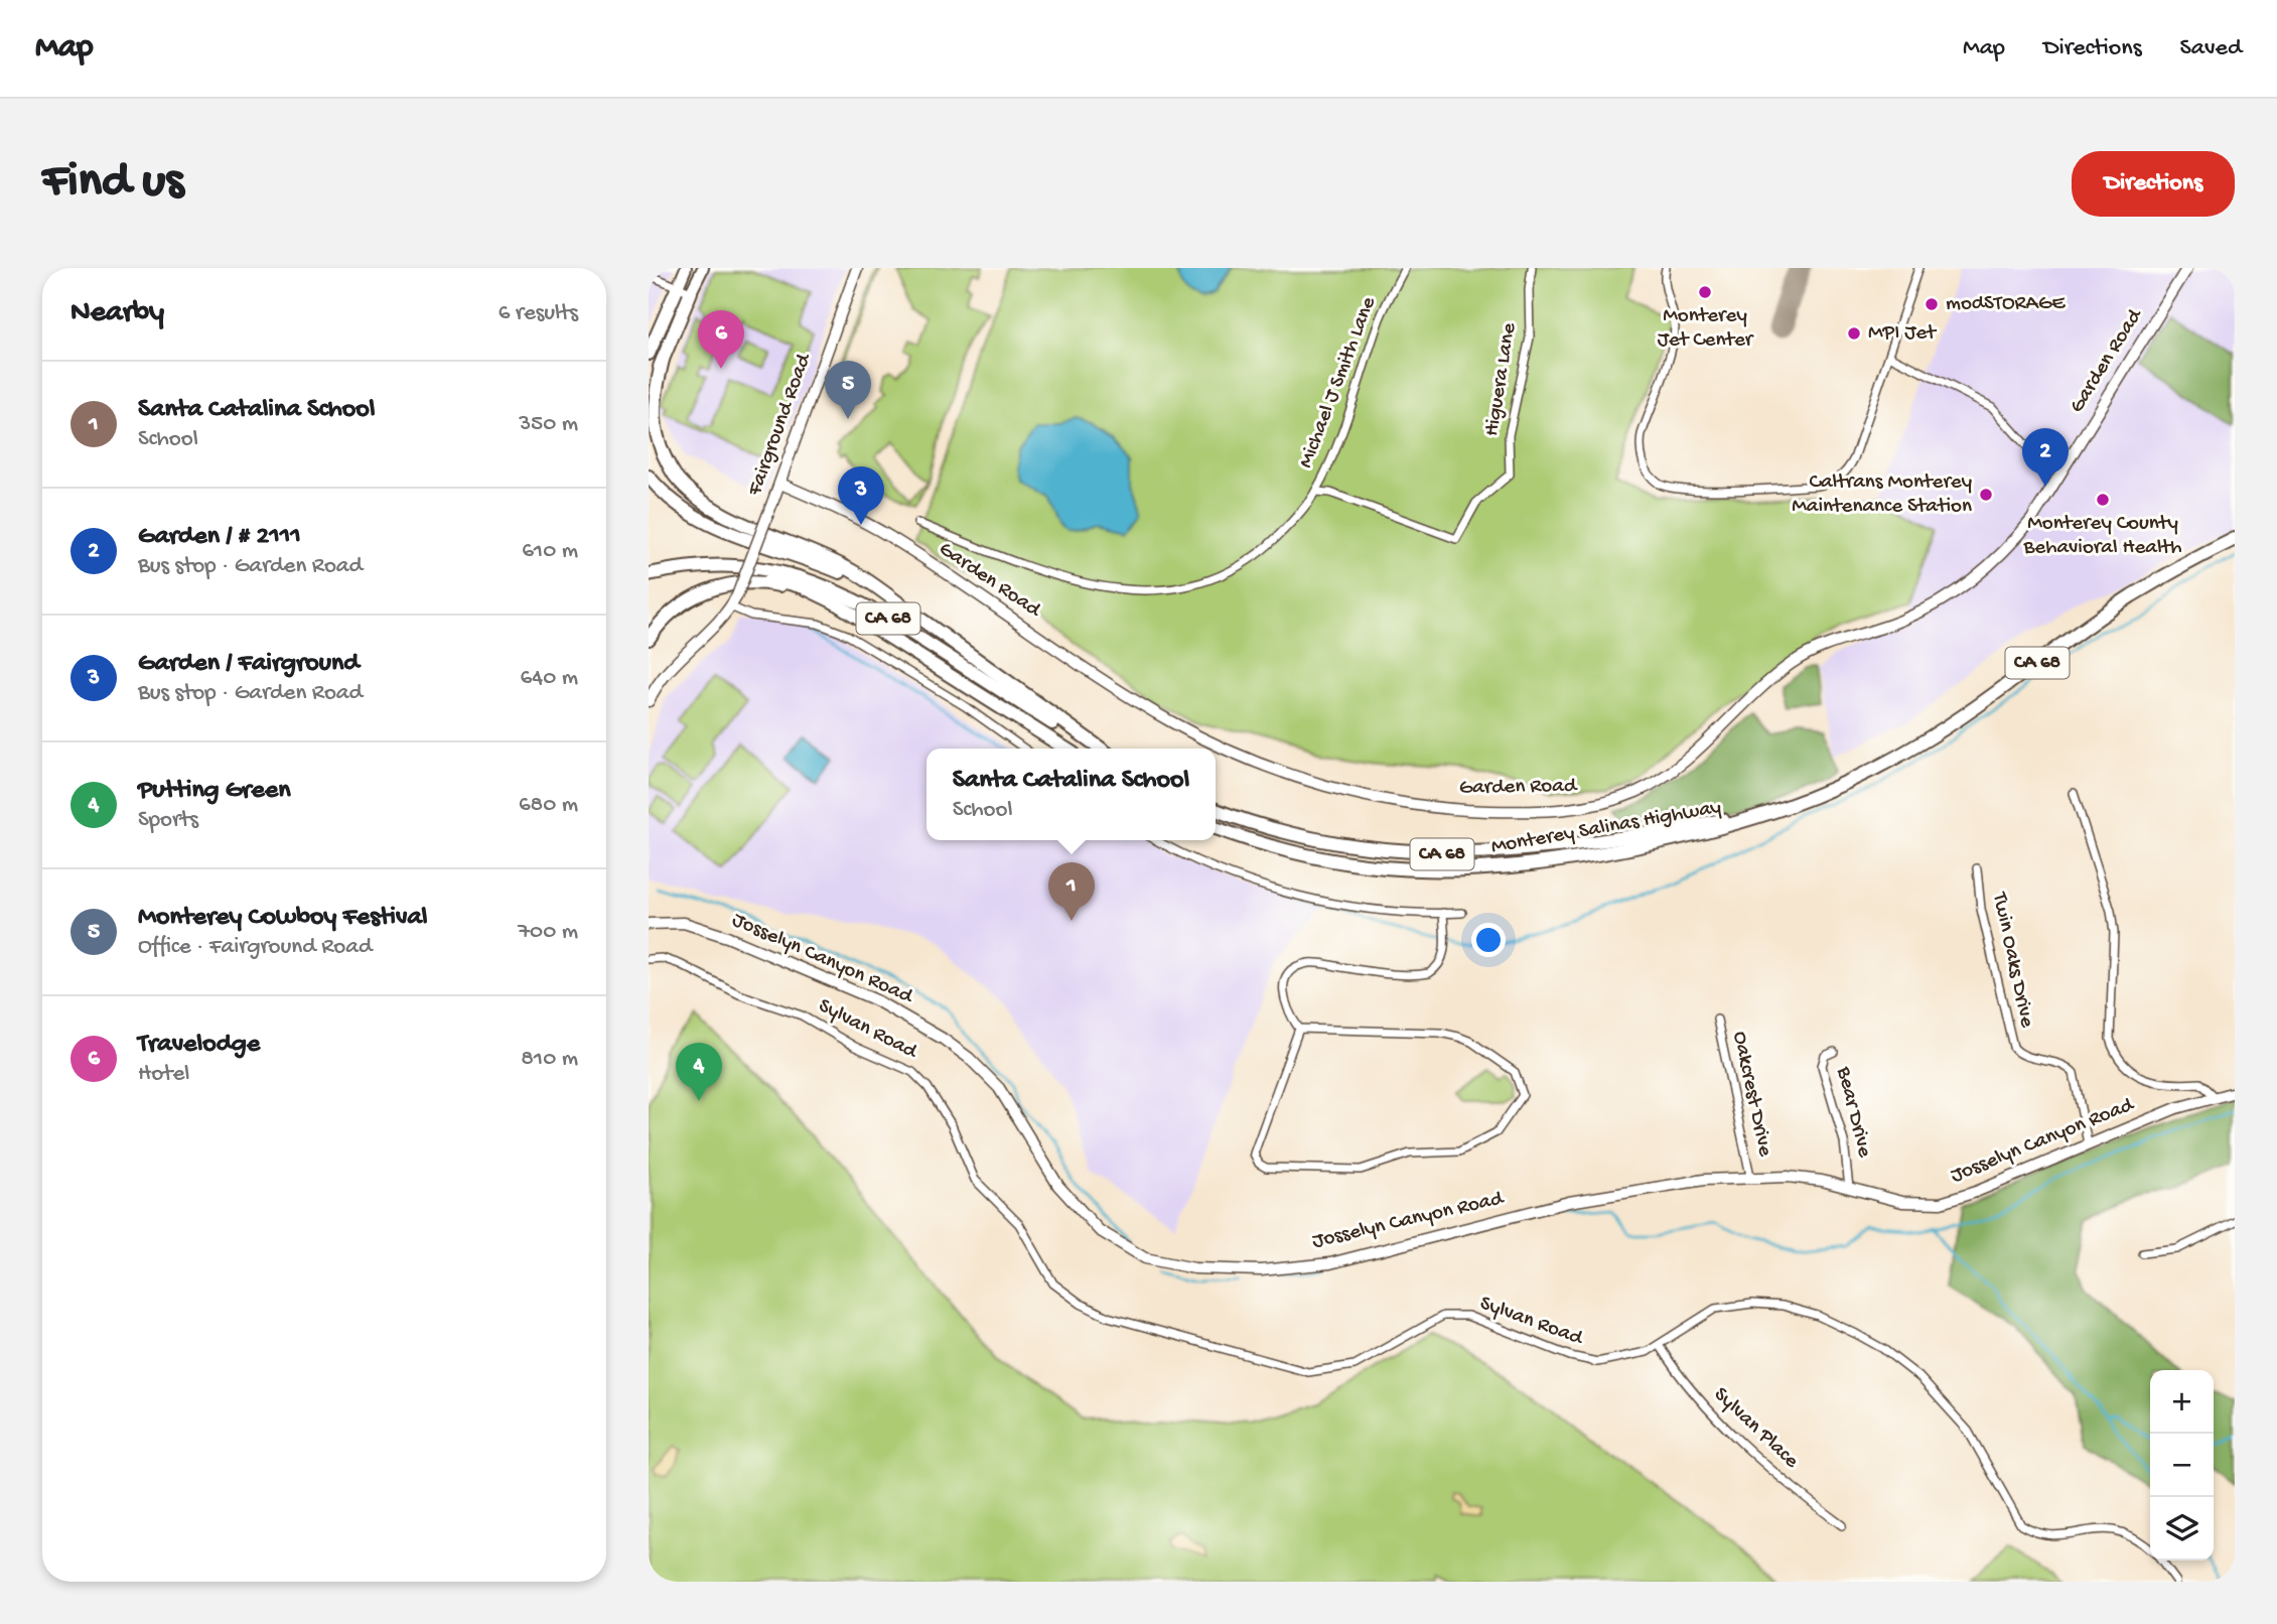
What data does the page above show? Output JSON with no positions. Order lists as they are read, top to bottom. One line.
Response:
{"streets":{"highway":["CA 68","Monterey Salinas Highway"],"street":["Garden Road","Higuera Lane","Michael J Smith Lane","Fairground Road","Josselyn Canyon Road","Twin Oaks Drive","Sylvan Road","Oakcrest Drive","Bear Drive","Sylvan Place"]},"crossings":[["Garden Road","Fairground Road"],["Higuera Lane","Michael J Smith Lane"],["Josselyn Canyon Road","Twin Oaks Drive"],["Josselyn Canyon Road","Oakcrest Drive"],["Josselyn Canyon Road","Bear Drive"],["Sylvan Road","Sylvan Place"]],"places":["Monterey Jet Center","modSTORAGE","MPI Jet","Caltrans Monterey Maintenance Station","Monterey County Behavioral Health"],"page":{"header":"Map","nav":["Map","Directions","Saved"],"buttons":"Directions","title":"Find us","heading":["Nearby","6 results"],"pins":["6","5","2","3","1","4"],"list":[{"mark":"1","name":"Santa Catalina School","note":"School","value":"350 m"},{"mark":"2","name":"Garden / # 2111","note":"Bus stop · Garden Road","value":"610 m"},{"mark":"3","name":"Garden / Fairground","note":"Bus stop · Garden Road","value":"640 m"},{"mark":"4","name":"Putting Green","note":"Sports","value":"680 m"},{"mark":"5","name":"Monterey Cowboy Festival","note":"Office · Fairground Road","value":"700 m"},{"mark":"6","name":"Travelodge","note":"Hotel","value":"810 m"}],"popup":["Santa Catalina School","School"],"map_buttons":["+","−"]}}
